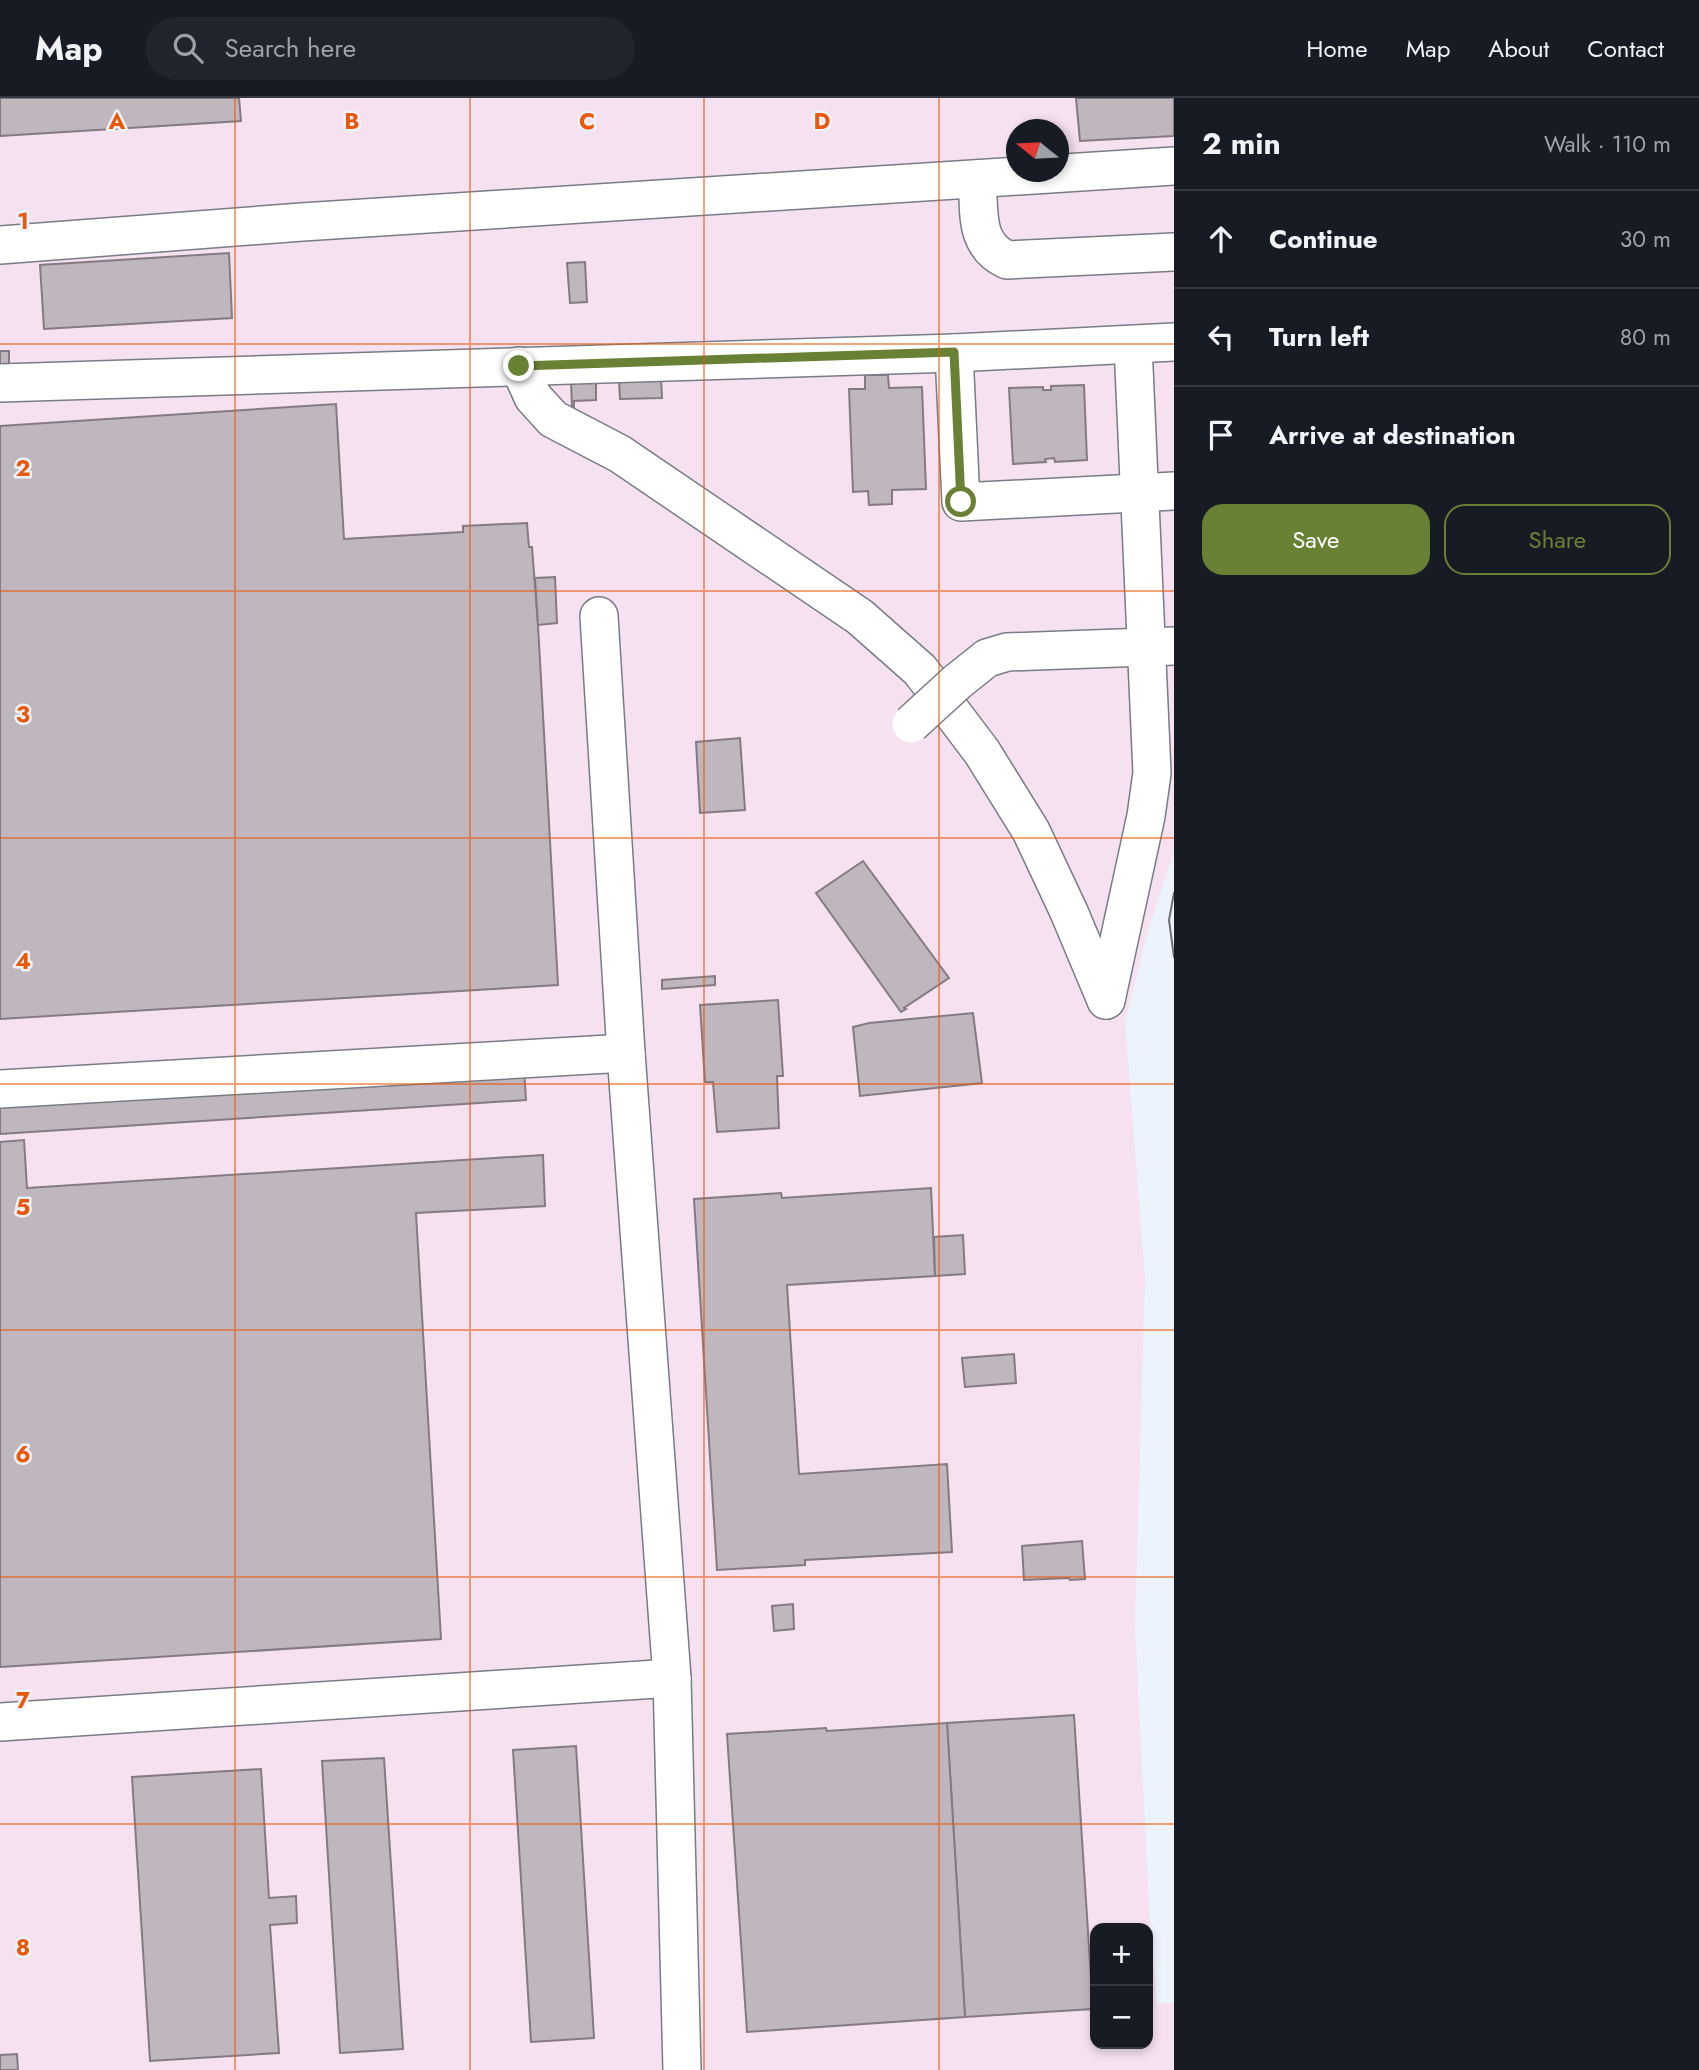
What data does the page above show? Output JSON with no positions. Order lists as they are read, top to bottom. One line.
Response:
{"north":"left","page":{"header":"Map","search":"Search here","nav":["Home","Map","About","Contact"],"heading":["2 min","Walk · 110 m"],"list":[["Continue","30 m"],["Turn left","80 m"],"Arrive at destination"],"buttons":["Save","Share"],"map_buttons":["+","−"]},"grid":{"columns":["A","B","C","D"],"rows":["1","2","3","4","5","6","7","8"]}}
